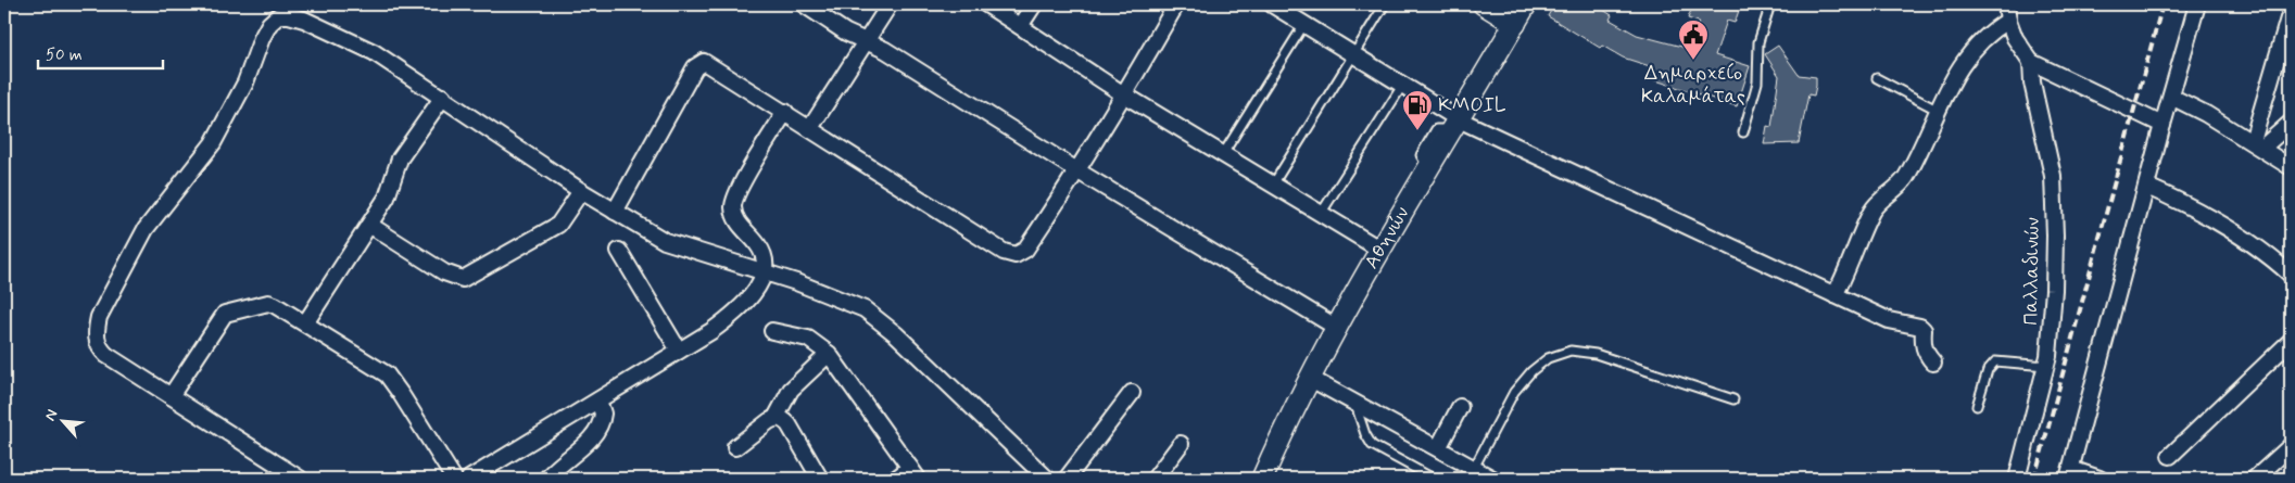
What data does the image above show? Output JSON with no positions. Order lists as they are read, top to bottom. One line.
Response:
{"streets":{"main road":["Αθηνών"],"street":["Παλλαδινών"]},"places":{"public building":["Δημαρχείο Καλαμάτας"],"fuel station":["KMOIL"]},"scale_bar":"50 m","north":"top left"}
